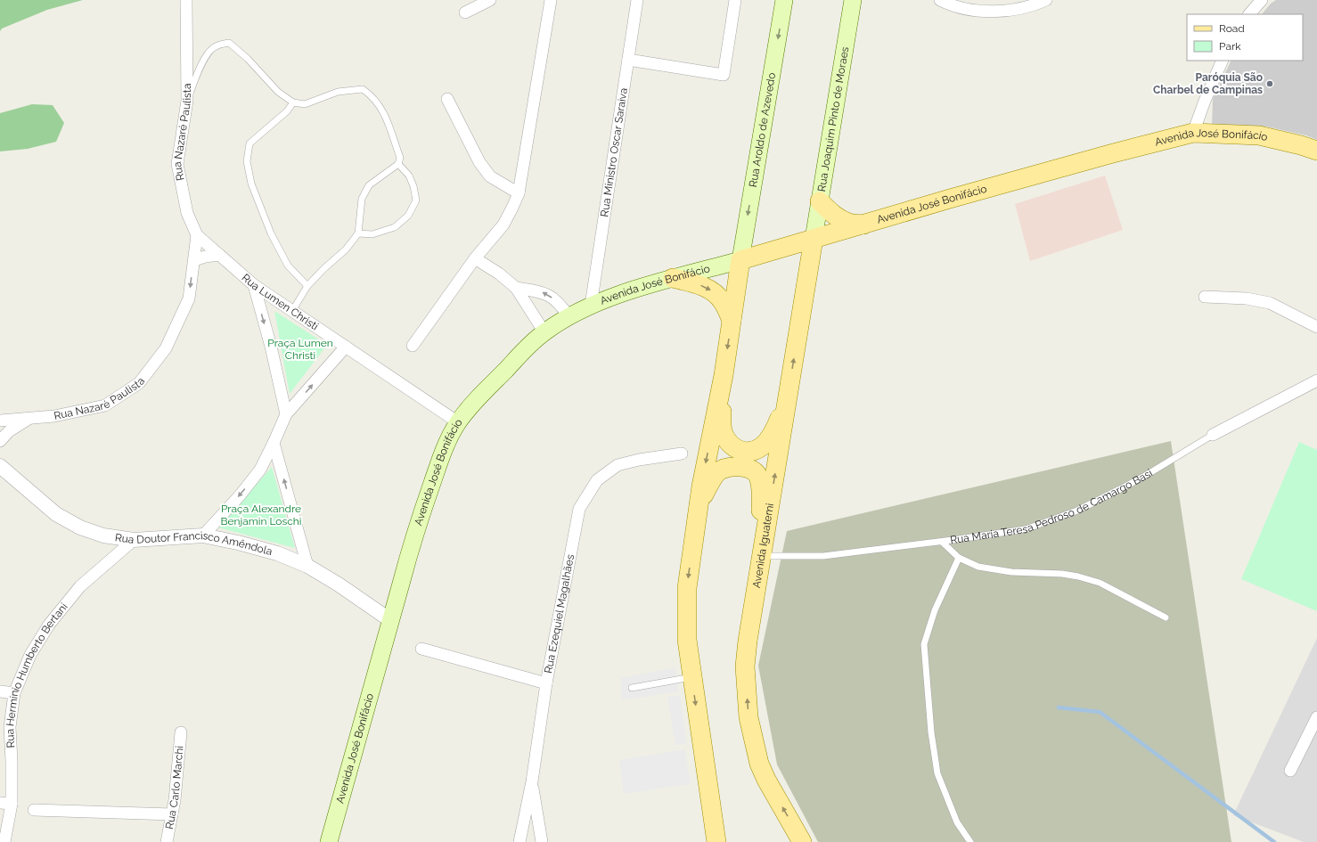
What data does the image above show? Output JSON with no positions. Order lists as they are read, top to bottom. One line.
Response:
{"streets":{"main road":["Rua Joaquim Pinto de Moraes","Rua Aroldo de Azevedo","Avenida José Bonifácio","Avenida Iguatemi"],"street":["Rua Nazaré Paulista","Rua Ministro Oscar Saraiva","Rua Lumen Christi","Rua Maria Teresa Pedroso de Camargo Basi","Rua Doutor Francisco Amêndola","Rua Ezequiel Magalhães","Rua Hermínio Humberto Bertani","Rua Carlo Marchi"]},"crossings":[["Rua Joaquim Pinto de Moraes","Avenida José Bonifácio"],["Rua Joaquim Pinto de Moraes","Avenida Iguatemi"],["Rua Aroldo de Azevedo","Avenida José Bonifácio"],["Rua Nazaré Paulista","Rua Lumen Christi"],["Avenida José Bonifácio","Rua Ministro Oscar Saraiva"],["Avenida José Bonifácio","Rua Lumen Christi"],["Avenida José Bonifácio","Rua Doutor Francisco Amêndola"],["Avenida José Bonifácio","Avenida Iguatemi"],["Rua Maria Teresa Pedroso de Camargo Basi","Avenida Iguatemi"],["Rua Doutor Francisco Amêndola","Rua Hermínio Humberto Bertani"]],"one_way":["Rua Aroldo de Azevedo","Rua Nazaré Paulista"],"parks":["Praça Lumen Christi","Praça Alexandre Benjamin Loschi"],"places":["Paróquia São Charbel de Campinas"],"legend":["Road","Park"]}
